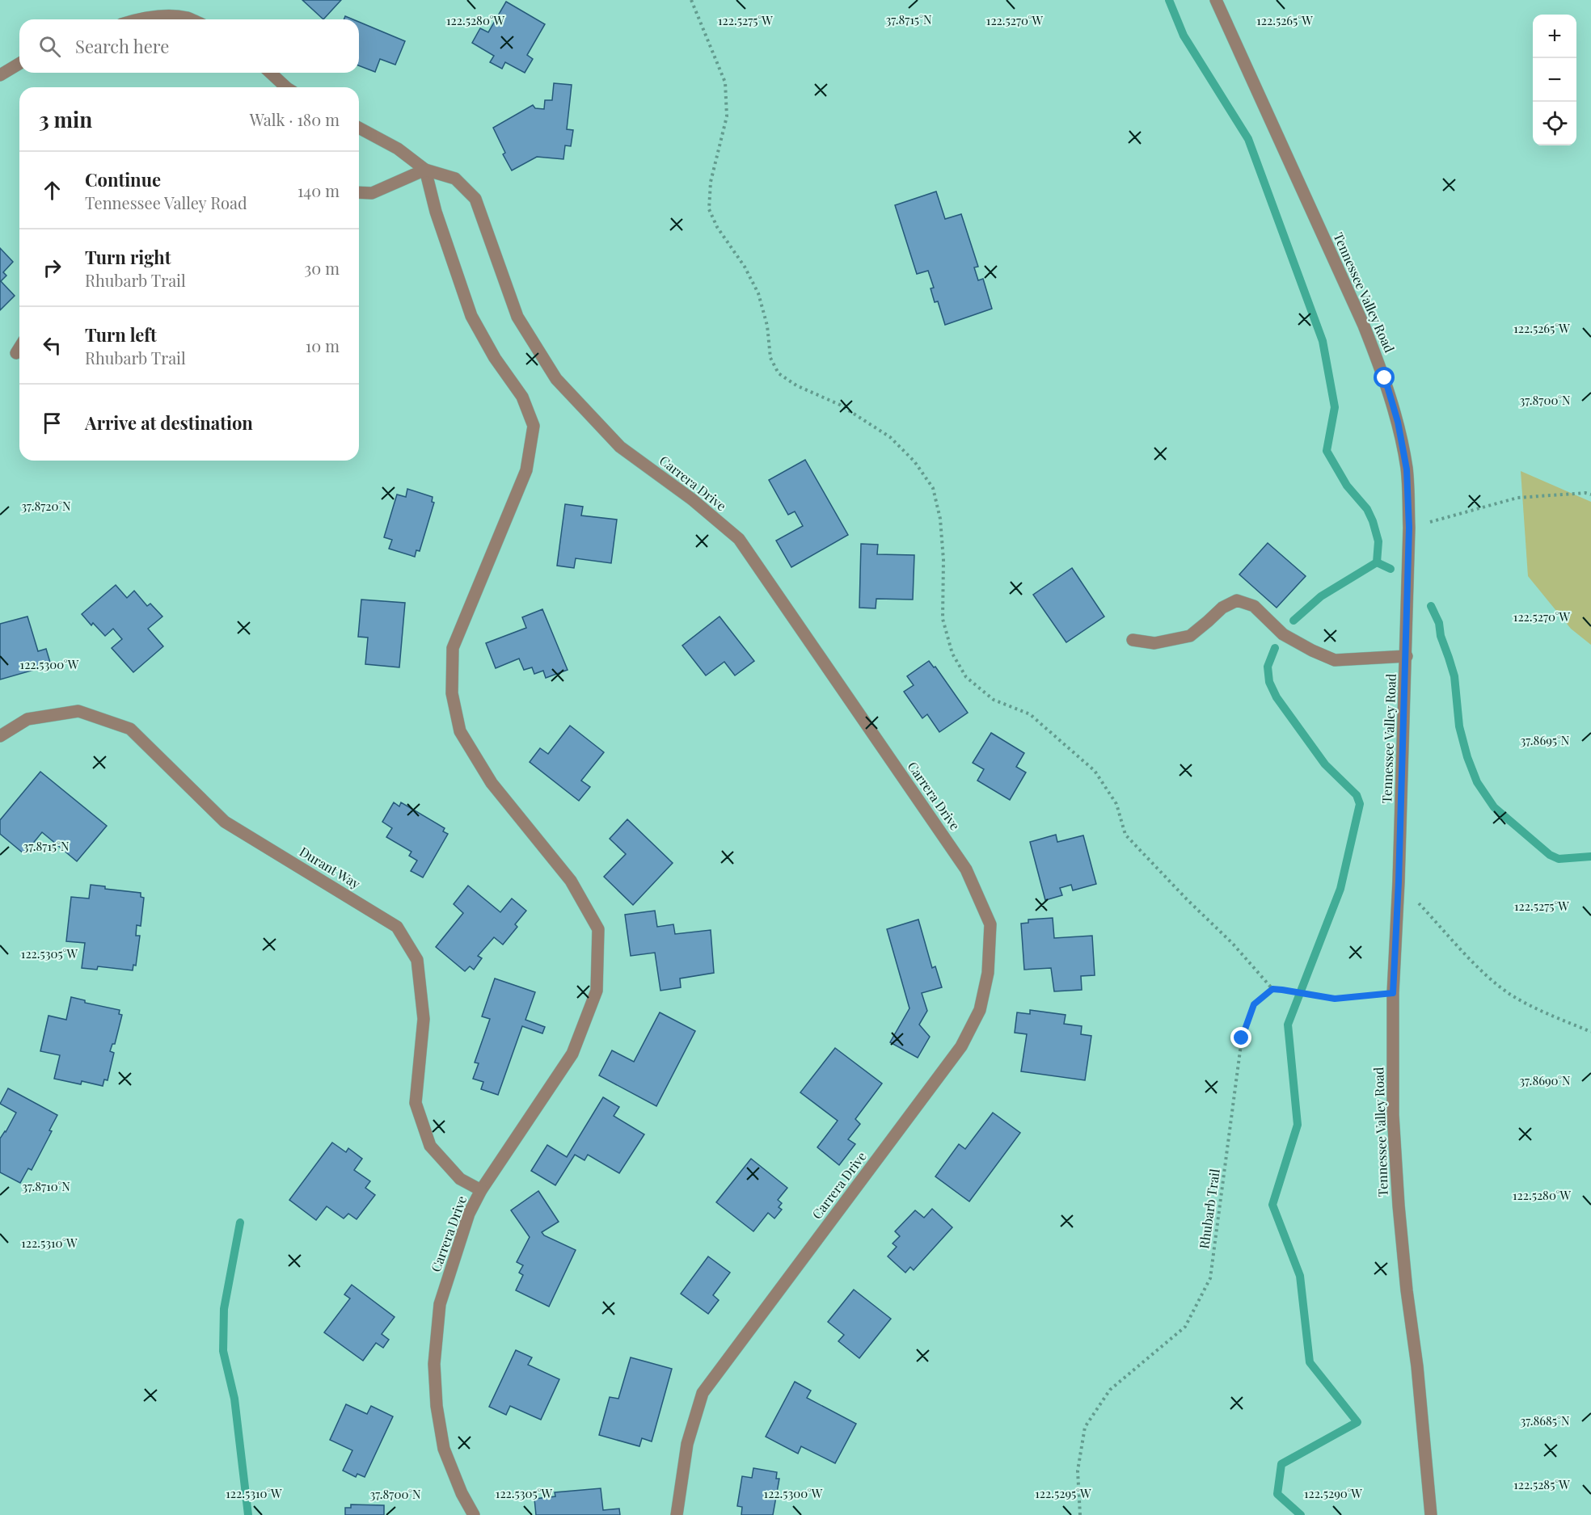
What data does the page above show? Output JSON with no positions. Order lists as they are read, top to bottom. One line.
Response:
{"streets":{"street":["Tennessee Valley Road","Carrera Drive","Durant Way"],"path":["Rhubarb Trail"]},"crossings":[["Carrera Drive","Durant Way"]],"page":{"map_buttons":["+","−"],"search":"Search here","heading":["3 min","Walk · 180 m"],"list":[["Continue","Tennessee Valley Road","140 m"],["Turn right","Rhubarb Trail","30 m"],["Turn left","Rhubarb Trail","10 m"],"Arrive at destination"]},"coordinates":["37.8715°N","122.5270°W","122.5265°W","122.5280°W","122.5275°W","37.8700°N","37.8720°N","122.5300°W","37.8695°N","122.5305°W","37.8690°N","37.8710°N","122.5310°W","37.8685°N","122.5285°W","122.5295°W","122.5290°W"]}
